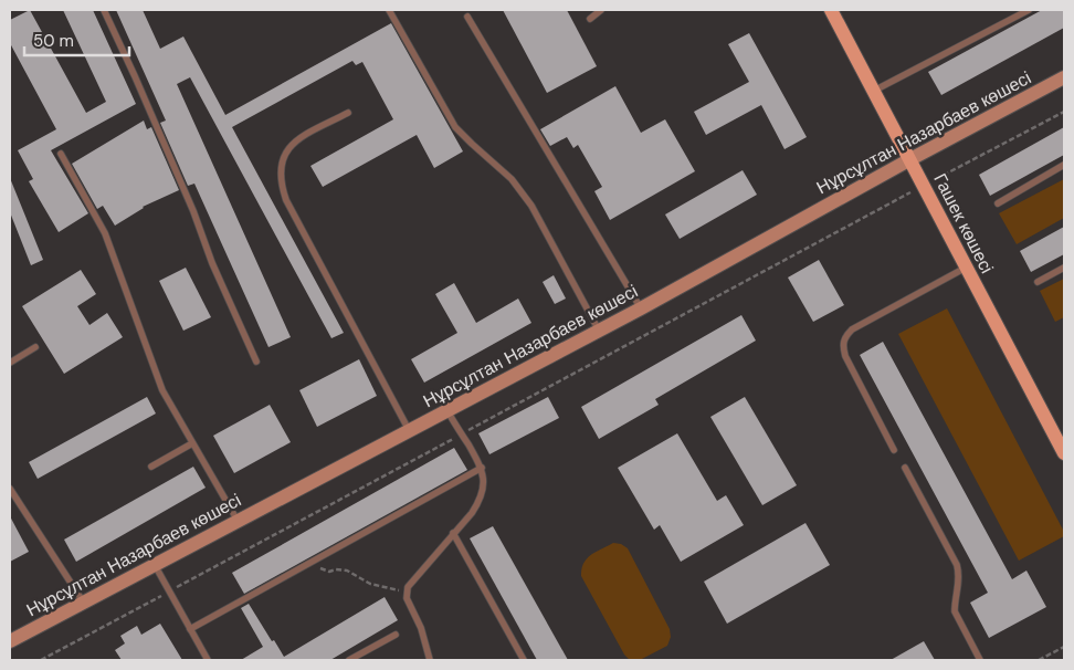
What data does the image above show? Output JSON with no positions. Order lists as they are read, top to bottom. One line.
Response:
{"streets":{"main road":["Нұрсұлтан Назарбаев көшесі","Гашек көшесі"]},"crossings":[["Нұрсұлтан Назарбаев көшесі","Гашек көшесі"]],"scale_bar":"50 m"}
